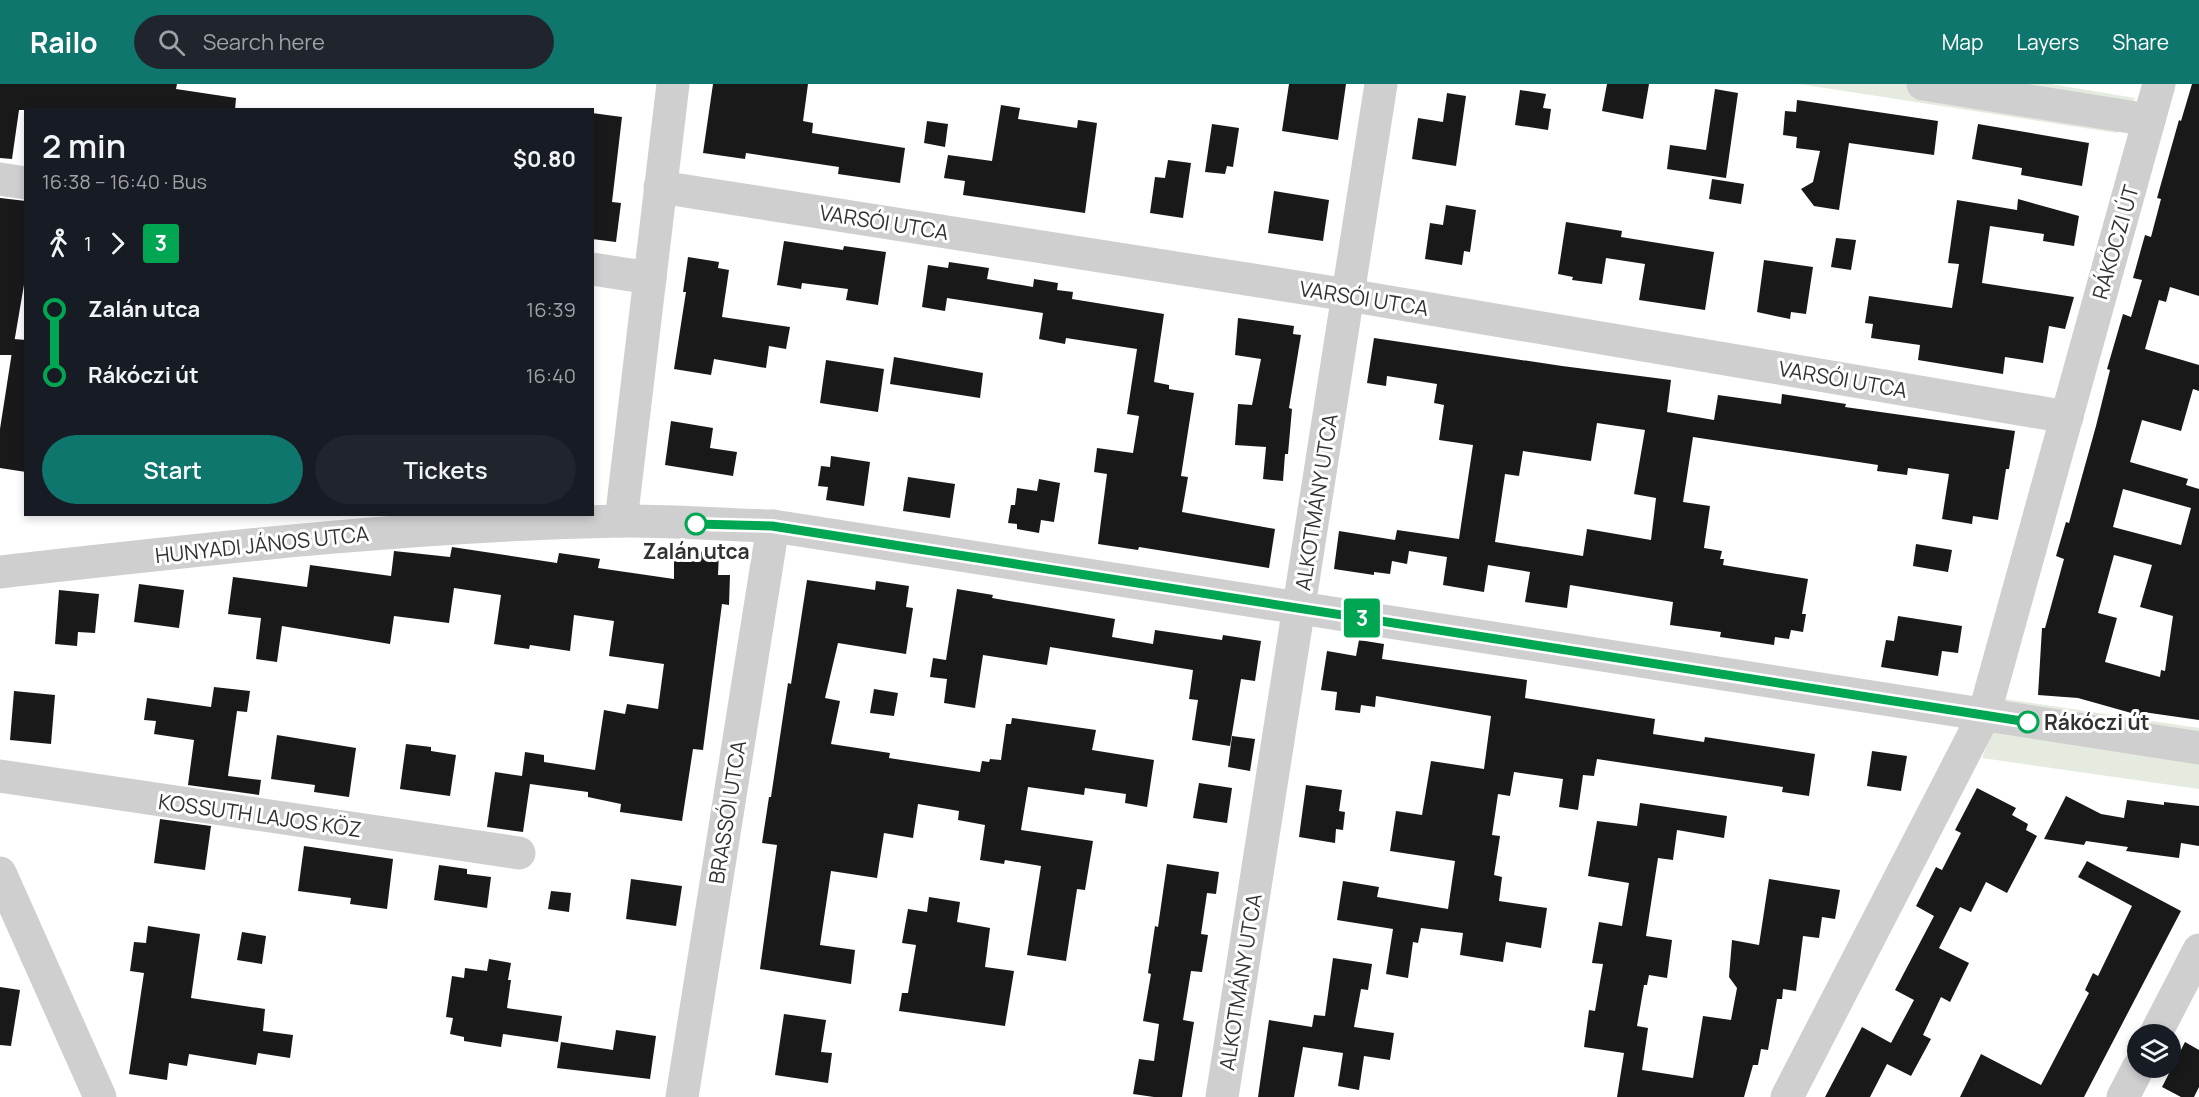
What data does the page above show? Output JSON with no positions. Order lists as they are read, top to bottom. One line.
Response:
{"streets":{"street":["VARSÓI UTCA","RÁKÓCZI ÚT","ALKOTMÁNY UTCA","HUNYADI JÁNOS UTCA","BRASSÓI UTCA","KOSSUTH LAJOS KÖZ"]},"crossings":[["VARSÓI UTCA","RÁKÓCZI ÚT"],["VARSÓI UTCA","ALKOTMÁNY UTCA"],["RÁKÓCZI ÚT","HUNYADI JÁNOS UTCA"],["ALKOTMÁNY UTCA","HUNYADI JÁNOS UTCA"],["HUNYADI JÁNOS UTCA","BRASSÓI UTCA"]],"places":["Zalán utca","Rákóczi út"],"lines":["bus line 3"],"page":{"header":"Railo","search":"Search here","nav":["Map","Layers","Share"],"on_map":"3","heading":["2 min","16:38 – 16:40 · Bus","$0.80"],"legs":["1","3"],"list":[{"name":"Zalán utca","value":"16:39"},{"name":"Rákóczi út","value":"16:40"}],"buttons":["Start","Tickets"]}}
